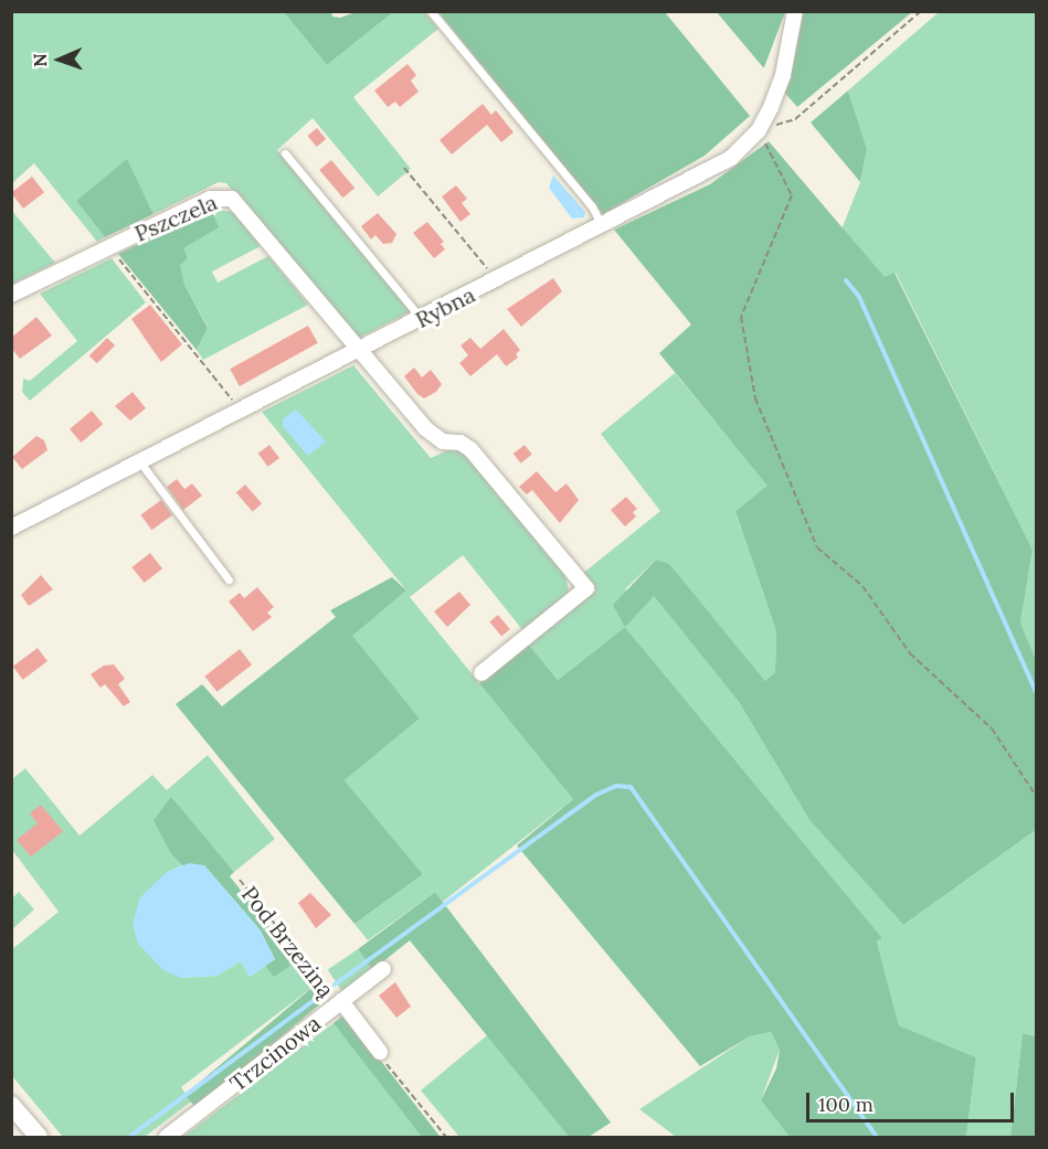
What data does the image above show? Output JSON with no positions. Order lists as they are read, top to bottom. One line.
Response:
{"streets":{"street":["Pszczela","Rybna","Pod Brzeziną","Trzcinowa"]},"crossings":[["Pszczela","Rybna"],["Pod Brzeziną","Trzcinowa"]],"scale_bar":"100 m","north":"left"}
